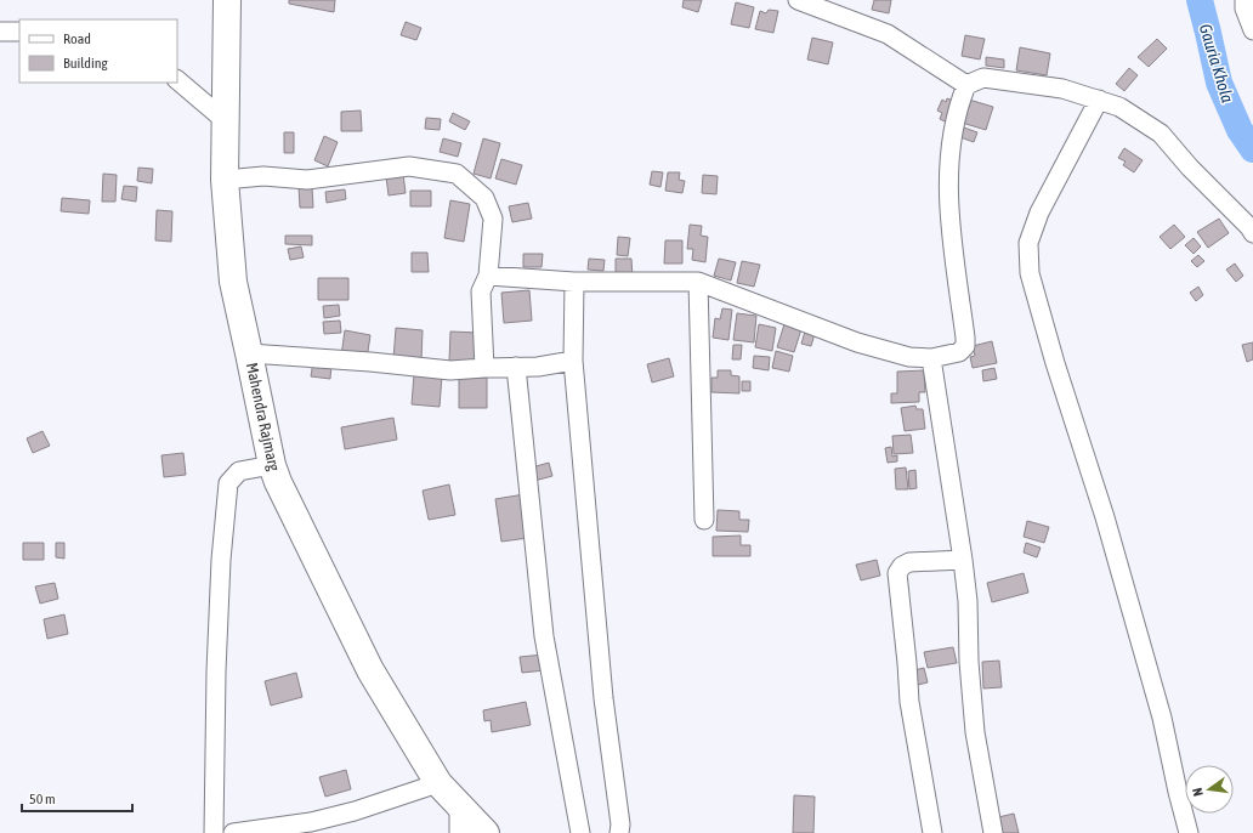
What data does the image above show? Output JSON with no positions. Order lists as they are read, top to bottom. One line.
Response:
{"streets":{"highway":["Mahendra Rajmarg"]},"water":["Gauria Khola"],"legend":["Road","Building"],"scale_bar":"50 m","north":"left"}
